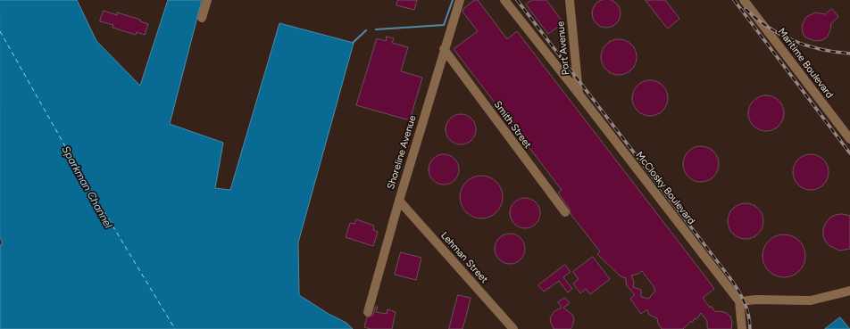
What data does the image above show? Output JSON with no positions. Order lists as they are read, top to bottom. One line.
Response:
{"streets":{"street":["Port Avenue","Maritime Boulevard","Smith Street","Shoreline Avenue","McClosky Boulevard","Lehman Street"]},"crossings":[["Port Avenue","McClosky Boulevard"],["Smith Street","Shoreline Avenue"],["Shoreline Avenue","Lehman Street"]],"water":["Sparkman Channel"]}
